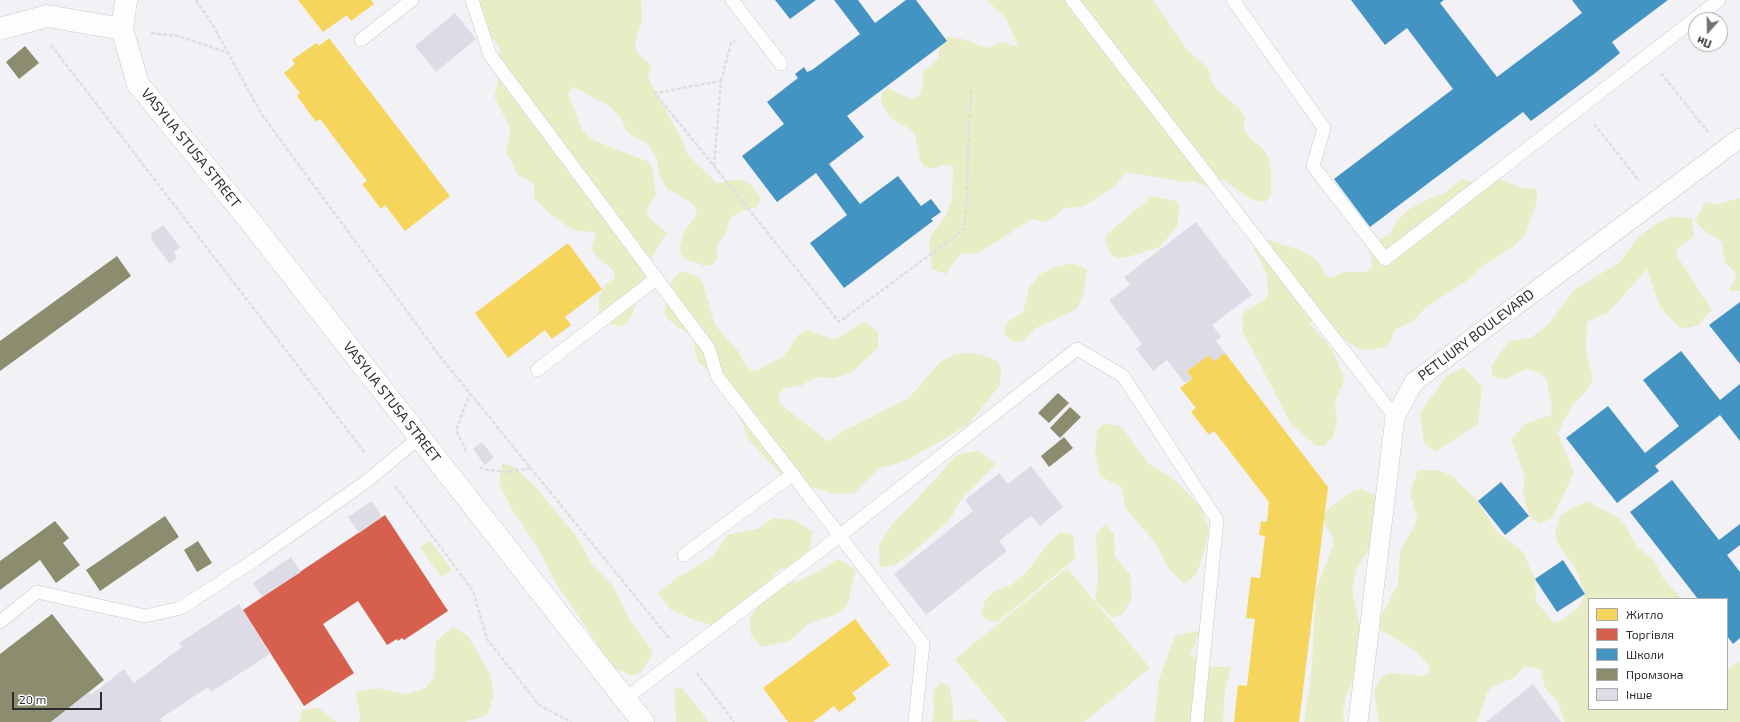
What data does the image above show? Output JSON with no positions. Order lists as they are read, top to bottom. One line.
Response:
{"streets":{"street":["VASYLIA STUSA STREET","PETLIURY BOULEVARD"]},"legend":["Житло","Торгівля","Школи","Промзона","Інше"],"scale_bar":"20 m","north":"bottom"}
